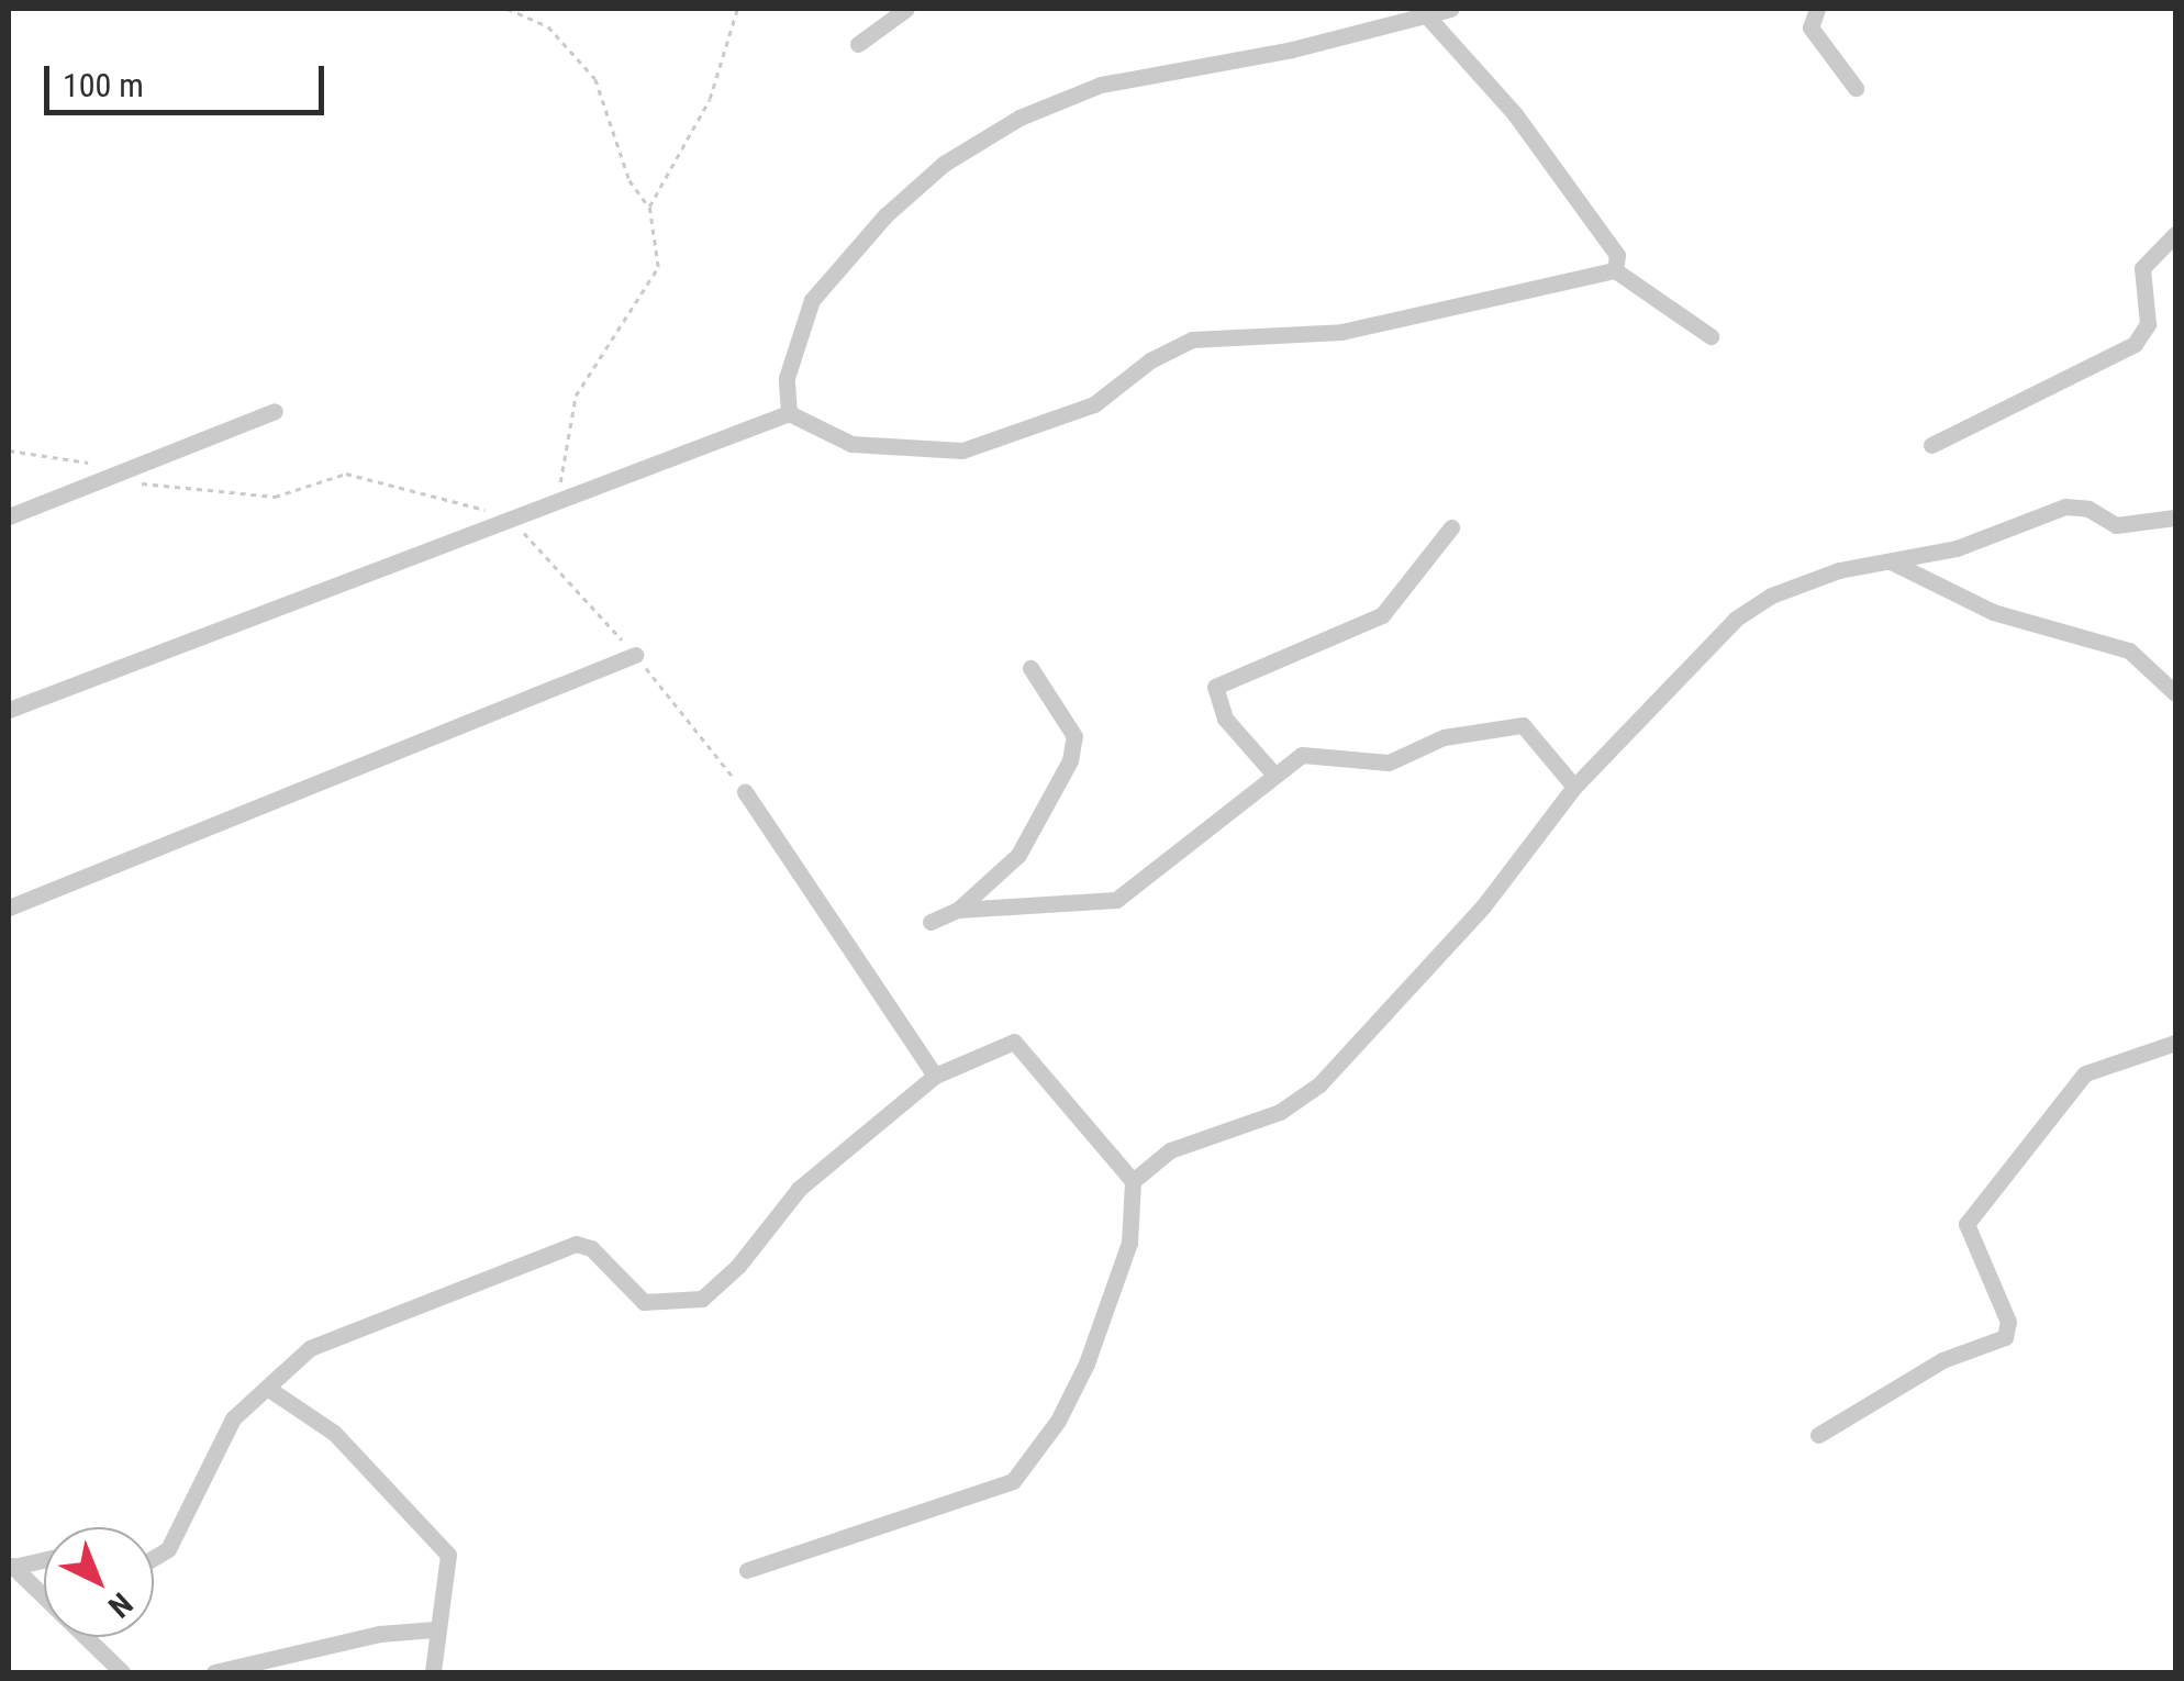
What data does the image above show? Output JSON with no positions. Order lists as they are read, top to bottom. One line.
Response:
{"scale_bar":"100 m","north":"bottom right"}
